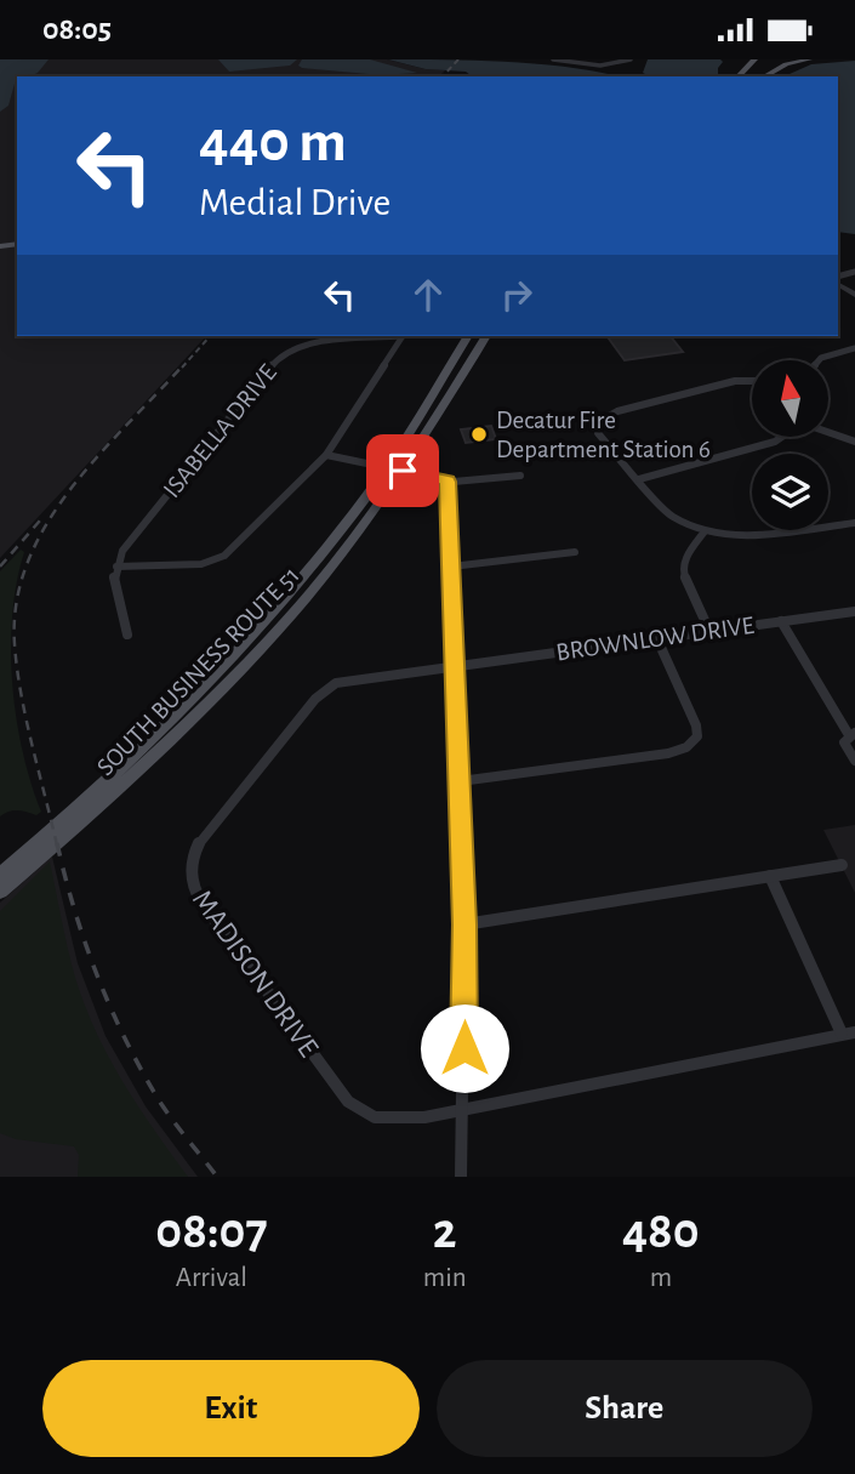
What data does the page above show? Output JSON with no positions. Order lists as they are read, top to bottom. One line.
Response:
{"streets":{"main road":["SOUTH BUSINESS ROUTE 51"],"street":["ISABELLA DRIVE","BROWNLOW DRIVE","MADISON DRIVE"]},"crossings":[["BROWNLOW DRIVE","MADISON DRIVE"]],"places":["Decatur Fire Department Station 6"],"north":"top","page":{"status":"08:05","turn":["440 m","Medial Drive"],"eta":["08:07","Arrival","2","min","480","m"],"buttons":["Exit","Share"]}}
